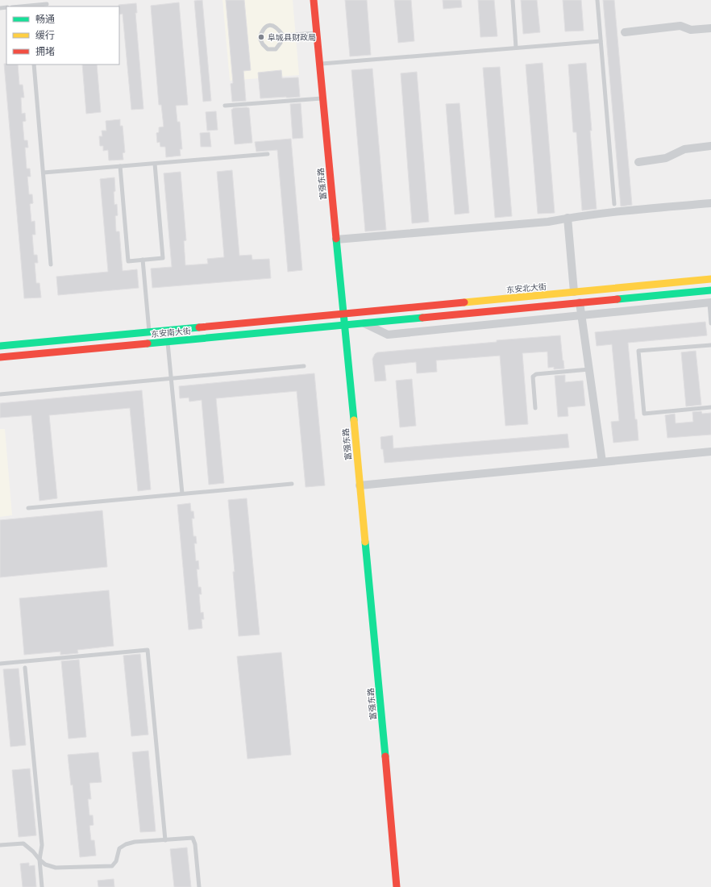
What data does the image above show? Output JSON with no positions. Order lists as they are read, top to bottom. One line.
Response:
{"streets":{"main road":["富强东路","东安北大街","东安南大街"]},"crossings":[["富强东路","东安北大街"],["富强东路","东安南大街"],["东安北大街","东安南大街"]],"places":["阜城县财政局"],"legend":["畅通","缓行","拥堵"]}
